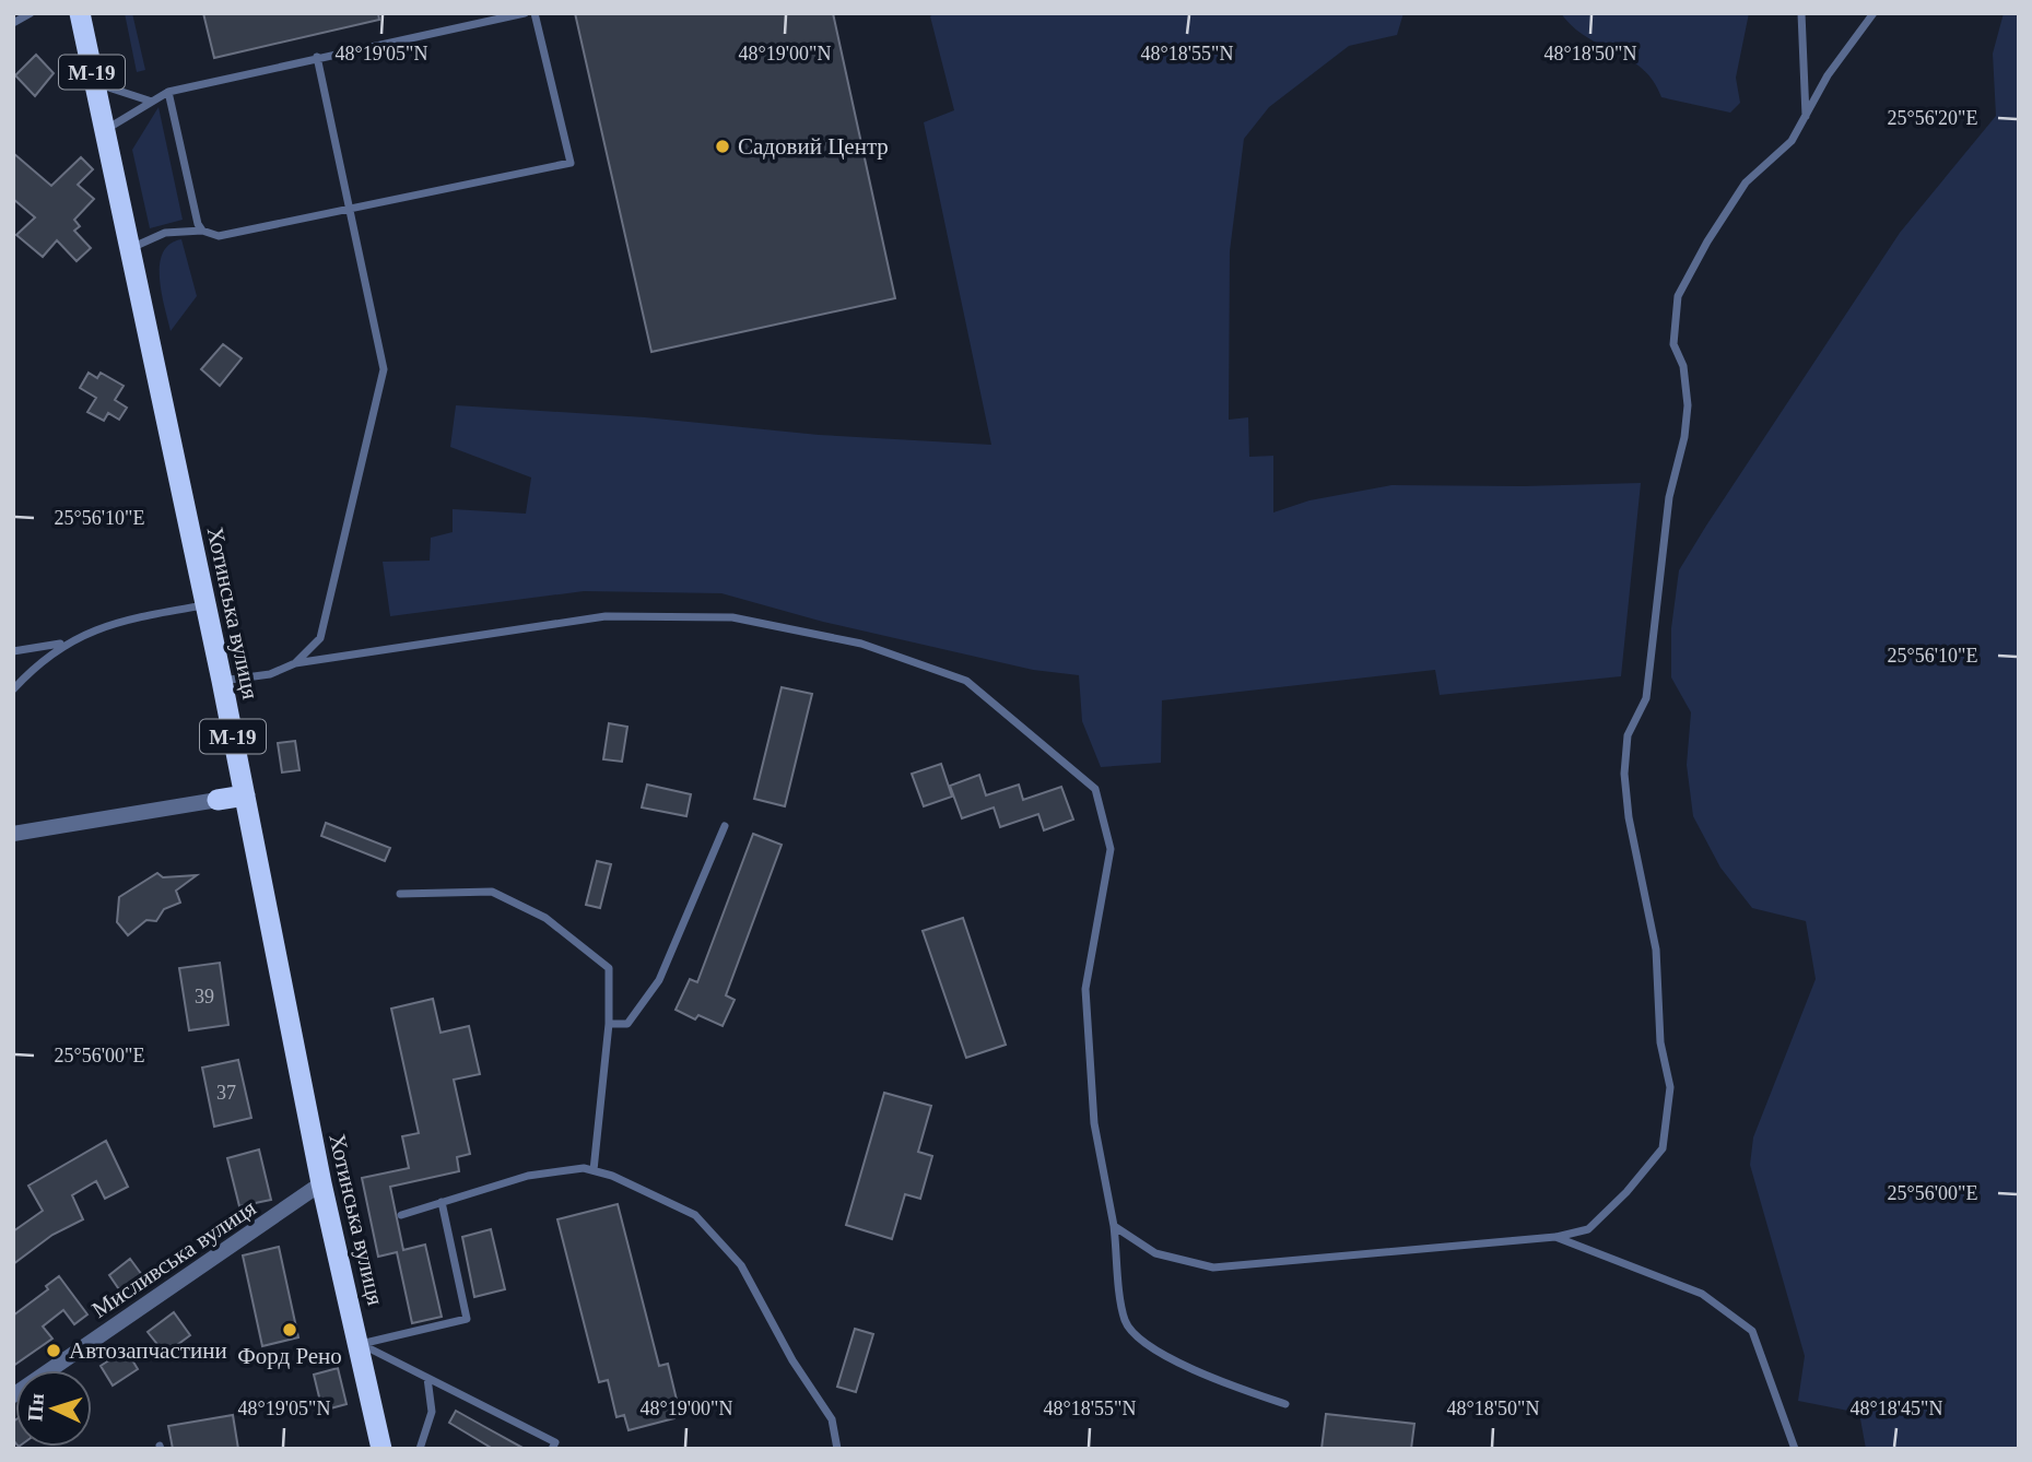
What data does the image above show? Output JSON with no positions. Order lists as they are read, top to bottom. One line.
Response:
{"streets":{"highway":["М-19","Хотинська вулиця"],"street":["Мисливська вулиця"]},"crossings":[["Хотинська вулиця","Мисливська вулиця"]],"places":["Садовий Центр","Форд Рено","Автозапчастини"],"house_numbers":["39","37"],"north":"left","coordinates":["48°19'05\"N","48°19'00\"N","48°18'55\"N","48°18'50\"N","25°56'20\"E","25°56'10\"E","25°56'00\"E","48°18'45\"N"]}
